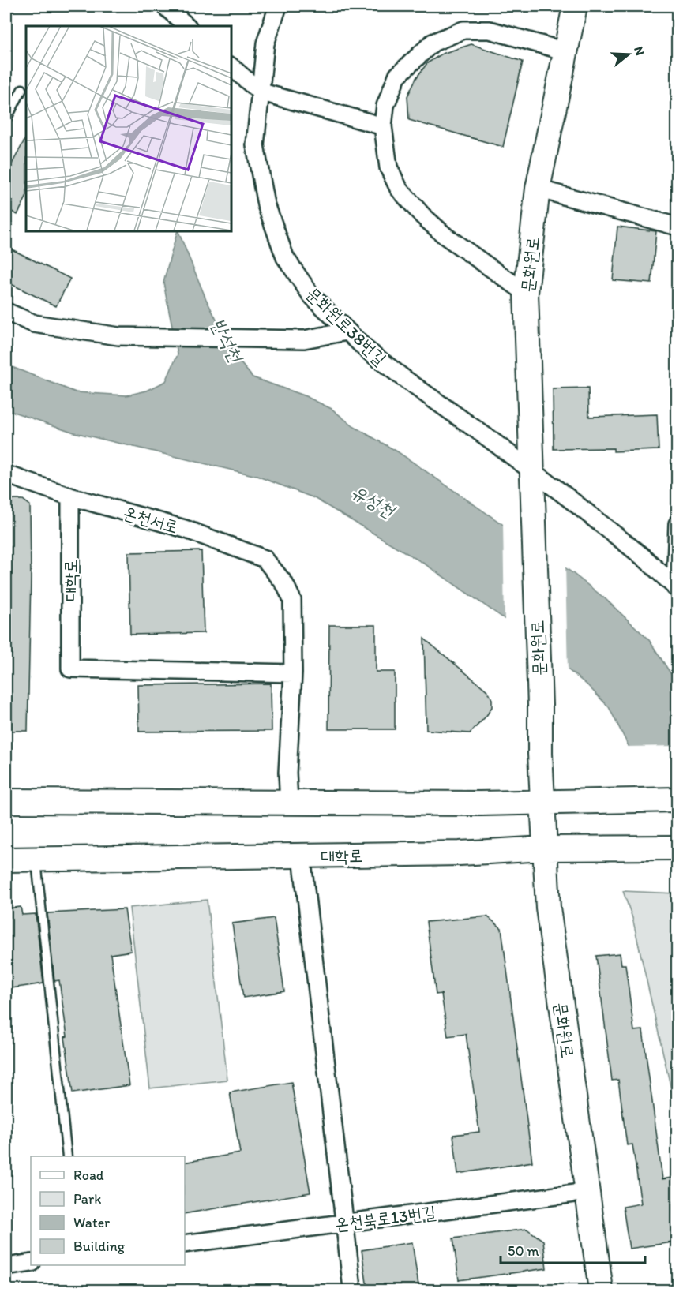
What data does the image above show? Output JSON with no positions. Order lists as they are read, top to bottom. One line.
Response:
{"streets":{"street":["문화원로","문화원로38번길","온천서로","대학로","온천북로13번길"]},"crossings":[["문화원로","문화원로38번길"],["문화원로","대학로"],["문화원로","온천북로13번길"],["온천서로","대학로"]],"water":["반석천","유성천"],"legend":["Road","Park","Water","Building"],"scale_bar":"50 m","north":"right"}
